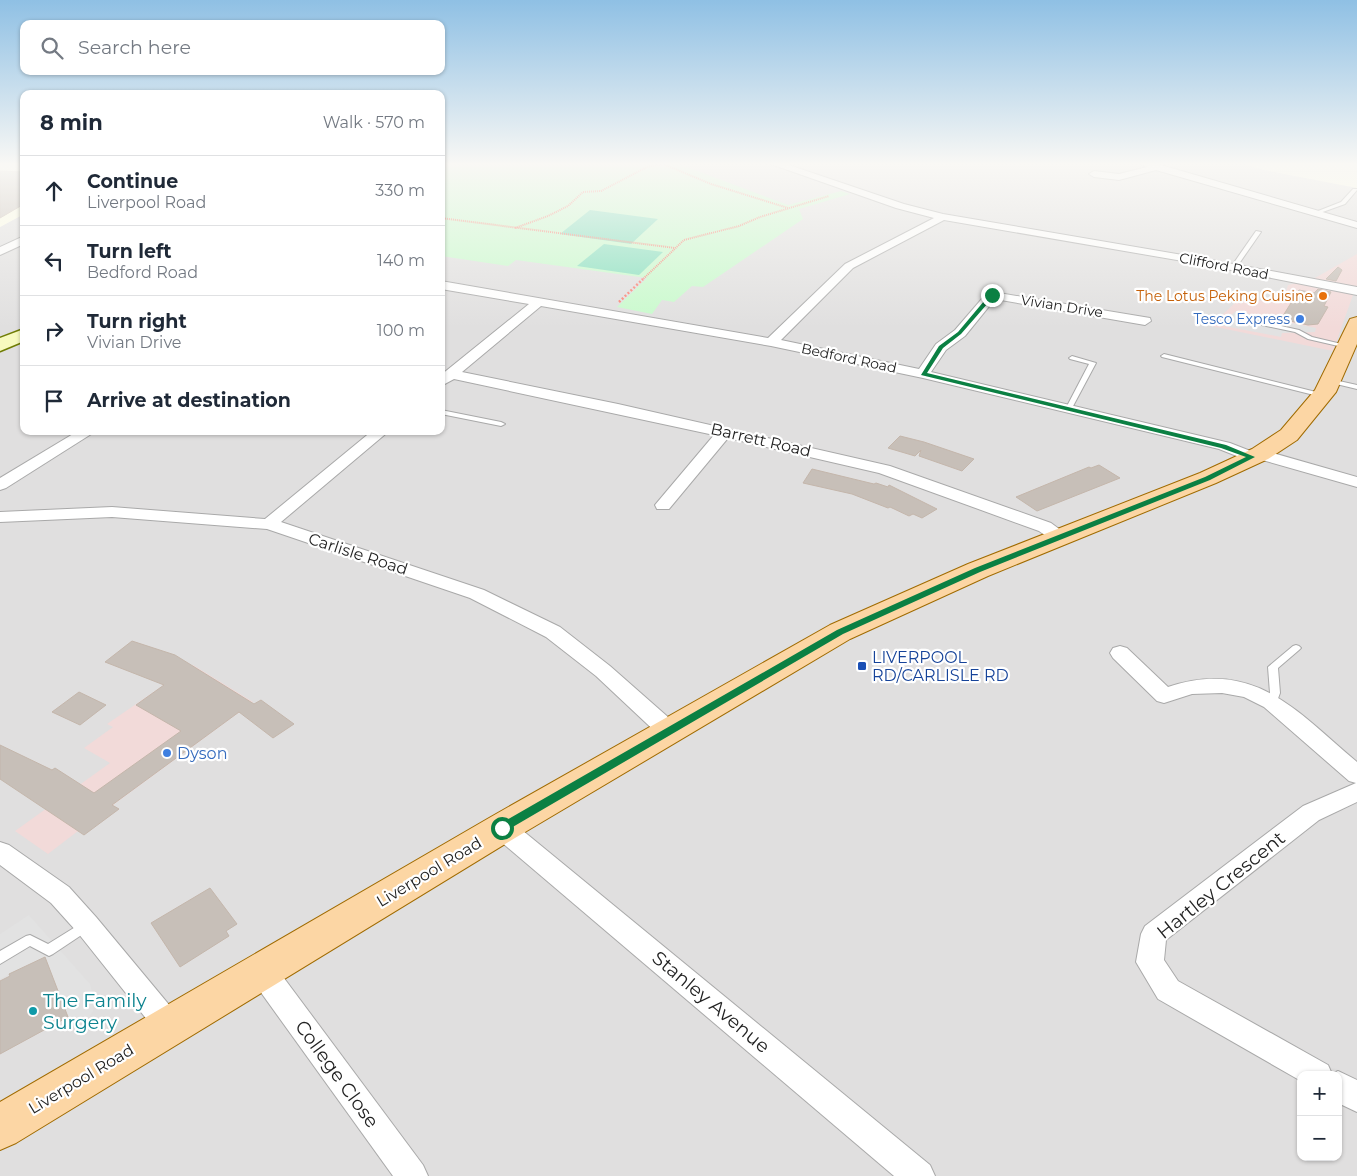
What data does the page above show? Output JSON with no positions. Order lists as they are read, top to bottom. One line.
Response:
{"streets":{"main road":["Liverpool Road"],"street":["Clifford Road","Vivian Drive","Bedford Road","Barrett Road","Carlisle Road","Hartley Crescent","Stanley Avenue","College Close"]},"crossings":[["Vivian Drive","Bedford Road"],["Bedford Road","Liverpool Road"],["Barrett Road","Liverpool Road"],["Carlisle Road","Liverpool Road"],["Liverpool Road","Stanley Avenue"],["Liverpool Road","College Close"]],"places":{"other":["The Lotus Peking Cuisine","Tesco Express","Dyson","The Family Surgery"],"transit":["LIVERPOOL RD/CARLISLE RD"]},"page":{"search":"Search here","heading":["8 min","Walk · 570 m"],"list":[["Continue","Liverpool Road","330 m"],["Turn left","Bedford Road","140 m"],["Turn right","Vivian Drive","100 m"],"Arrive at destination"],"map_buttons":["+","−"]}}
